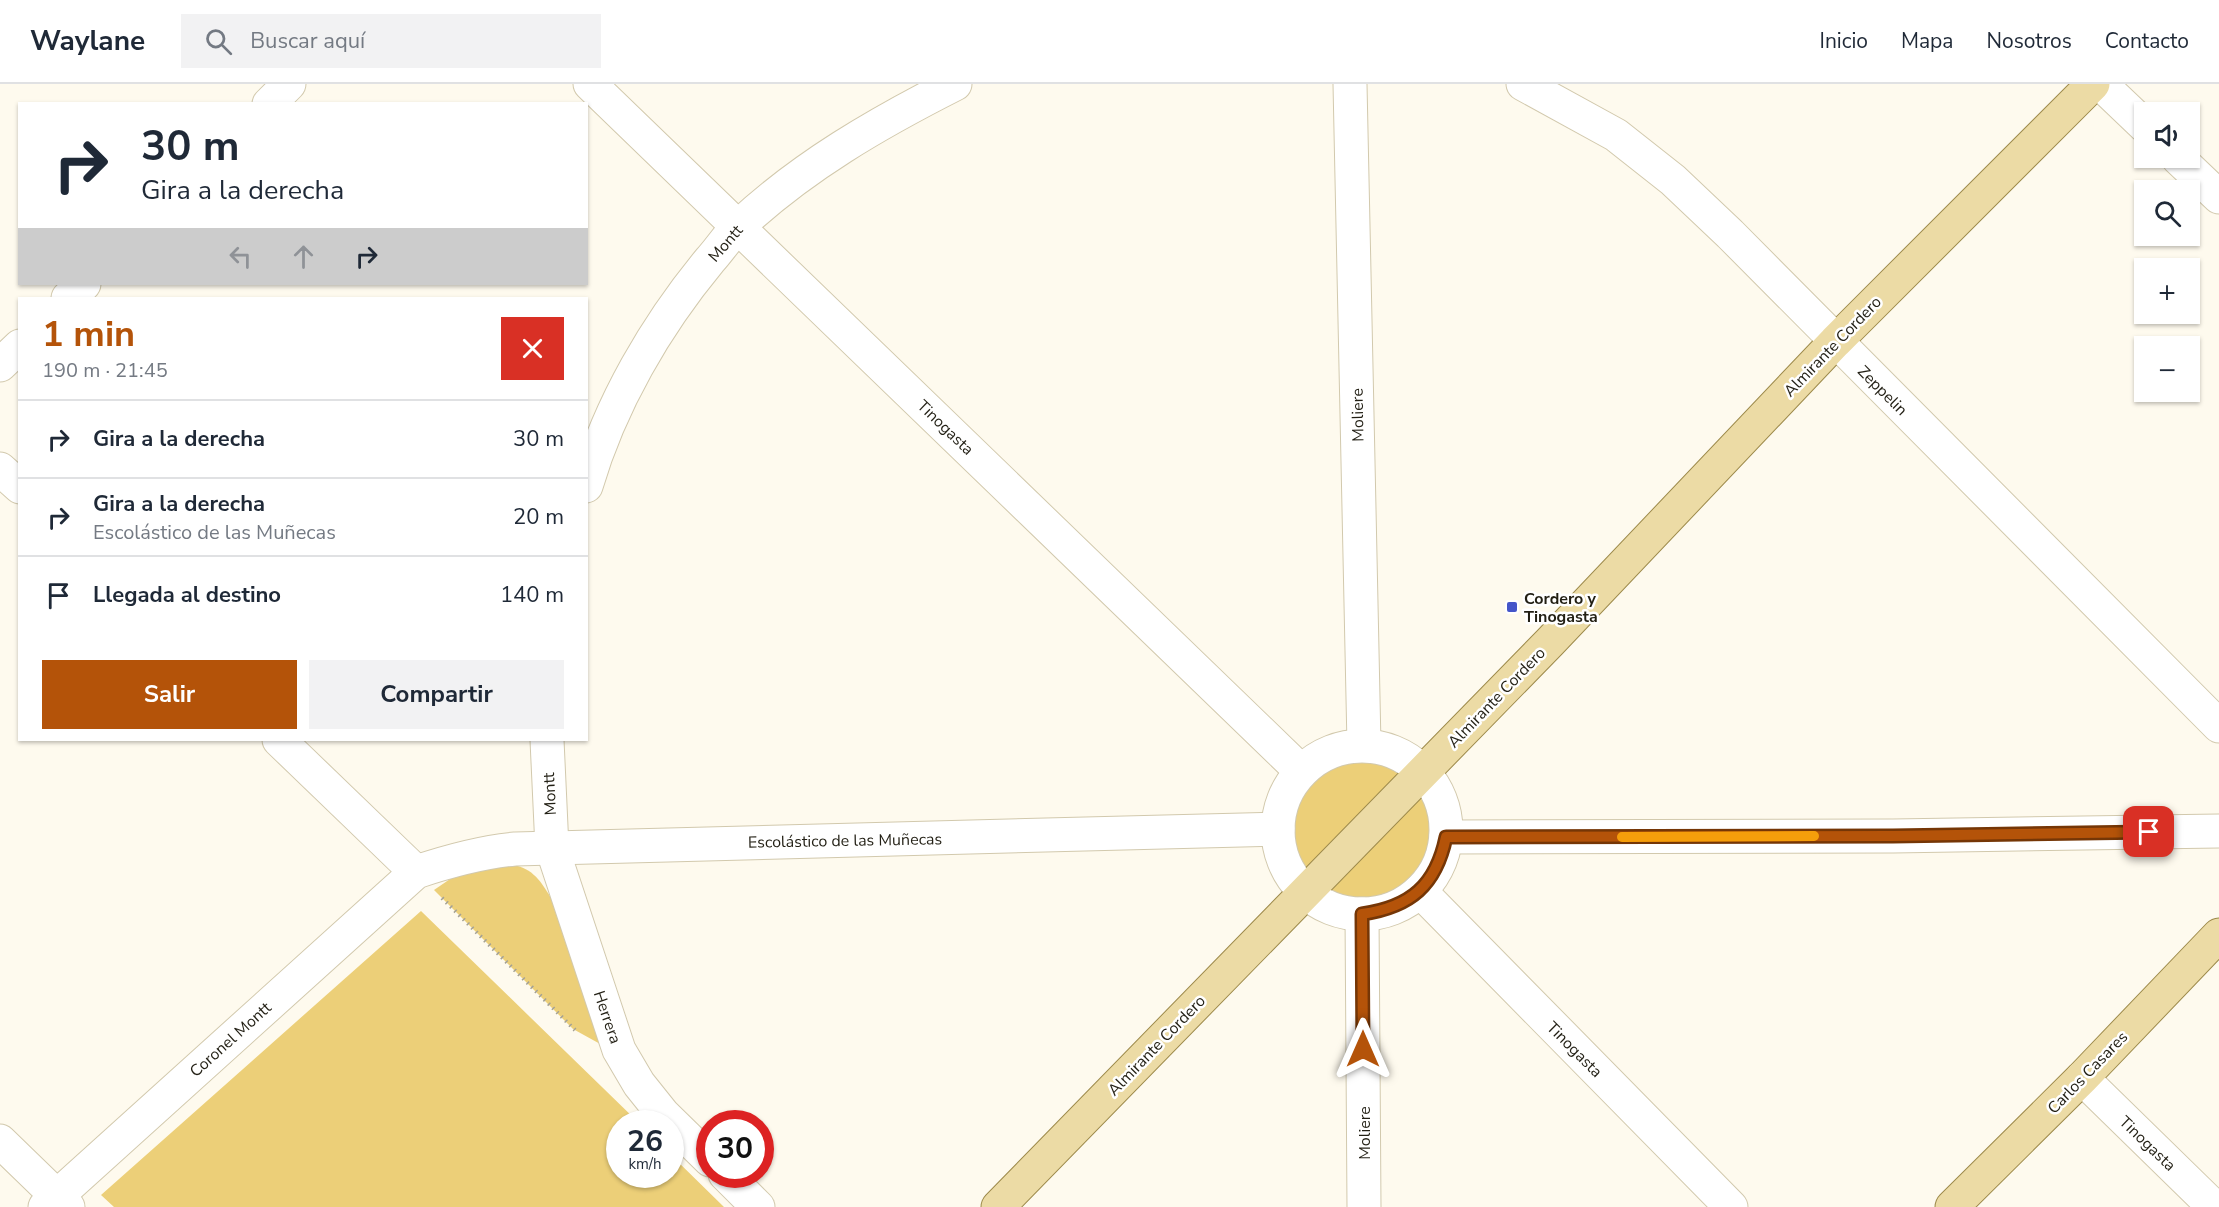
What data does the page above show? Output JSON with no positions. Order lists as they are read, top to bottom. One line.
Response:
{"streets":{"main road":["Almirante Cordero","Carlos Casares"],"street":["Montt","Zeppelin","Moliere","Tinogasta","Escolástico de las Muñecas","Herrera","Coronel Montt"]},"crossings":[["Montt","Tinogasta"],["Montt","Escolástico de las Muñecas"],["Montt","Herrera"],["Almirante Cordero","Zeppelin"],["Tinogasta","Carlos Casares"],["Escolástico de las Muñecas","Herrera"],["Escolástico de las Muñecas","Coronel Montt"]],"places":{"transit":["Cordero y Tinogasta"]},"page":{"header":"Waylane","search":"Buscar aquí","nav":["Inicio","Mapa","Nosotros","Contacto"],"map_buttons":["+","−"],"turn":["30 m","Gira a la derecha"],"heading":["1 min","190 m · 21:45"],"list":[{"name":"Gira a la derecha","value":"30 m"},{"name":"Gira a la derecha","note":"Escolástico de las Muñecas","value":"20 m"},{"name":"Llegada al destino","value":"140 m"}],"buttons":["Salir","Compartir"],"speed":"26 km/h","limit":"30"}}
